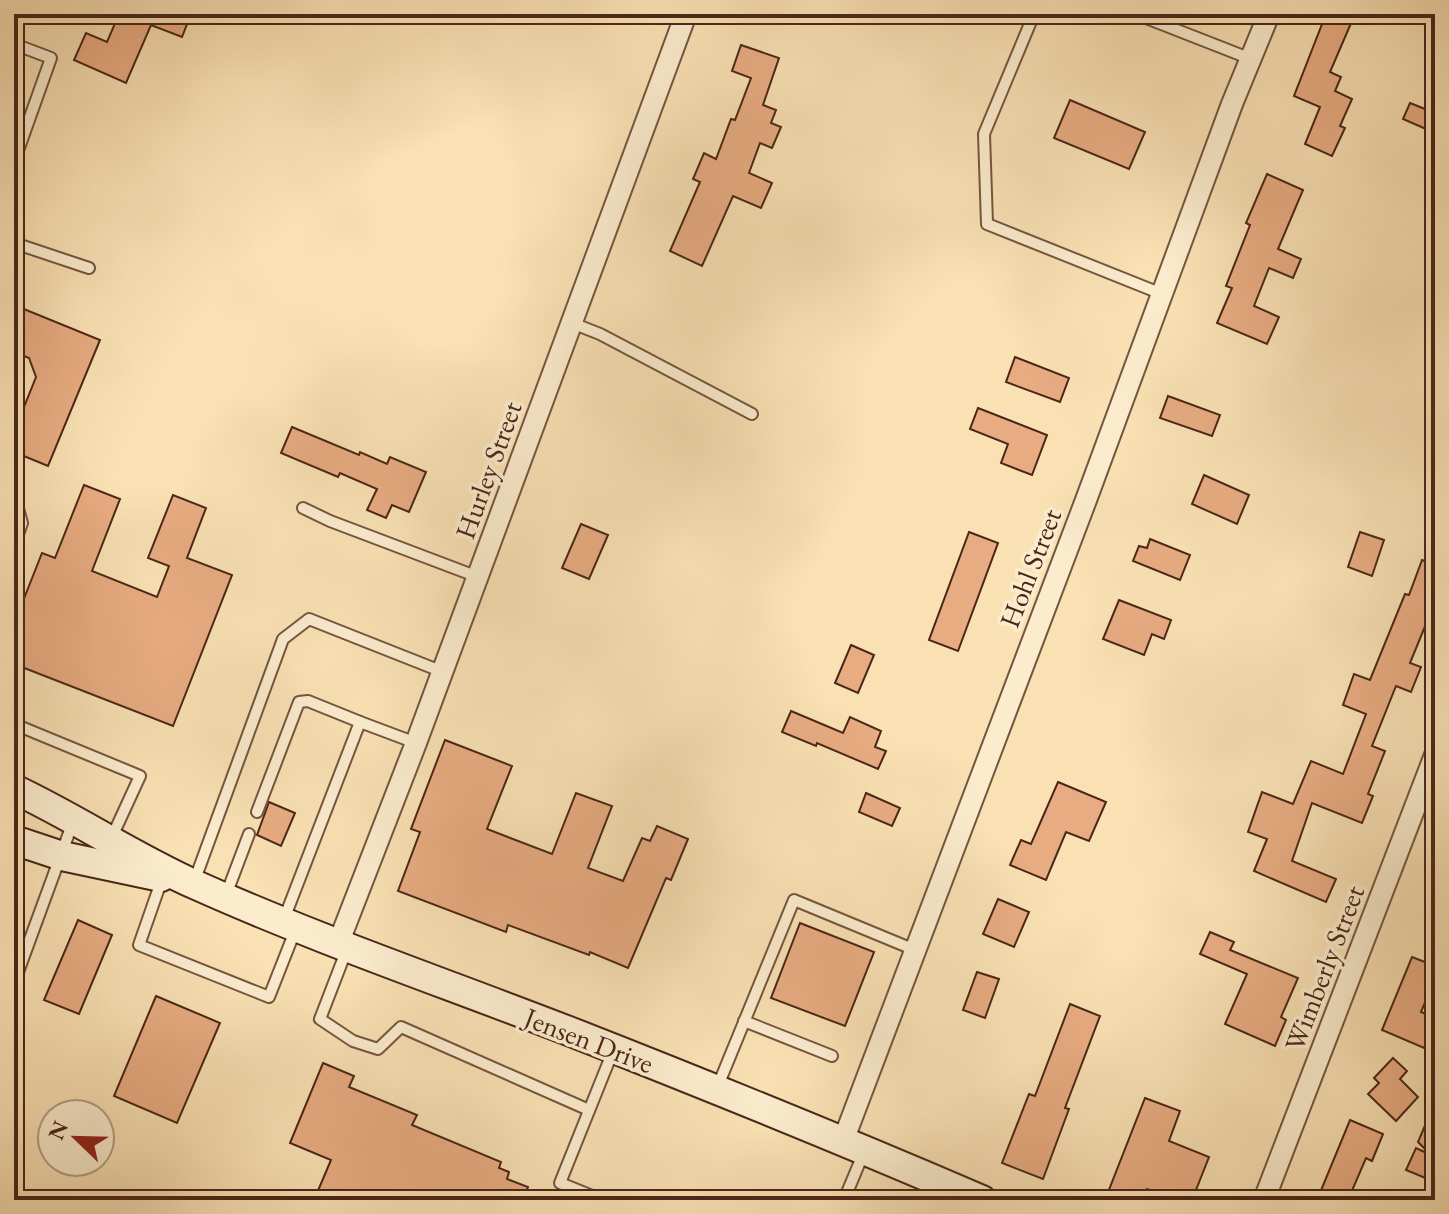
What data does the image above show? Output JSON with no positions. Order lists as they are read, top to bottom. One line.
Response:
{"streets":{"main road":["Jensen Drive"],"street":["Hurley Street","Hohl Street","Wimberly Street"]},"crossings":[["Hurley Street","Jensen Drive"],["Hohl Street","Jensen Drive"]],"north":"top left"}
